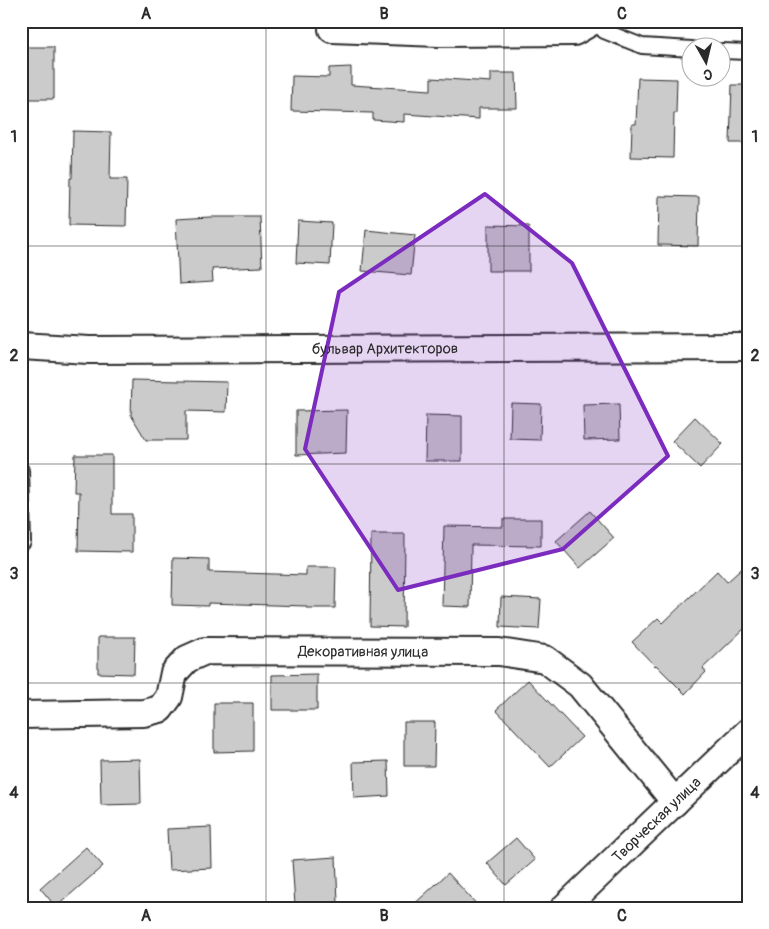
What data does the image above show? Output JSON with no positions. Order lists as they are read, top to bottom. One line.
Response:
{"streets":{"street":["бульвар Архитекторов","Декоративная улица","Творческая улица"]},"crossings":[["Декоративная улица","Творческая улица"]],"north":"bottom","grid":{"columns":["A","B","C"],"rows":["1","2","3","4"]}}
